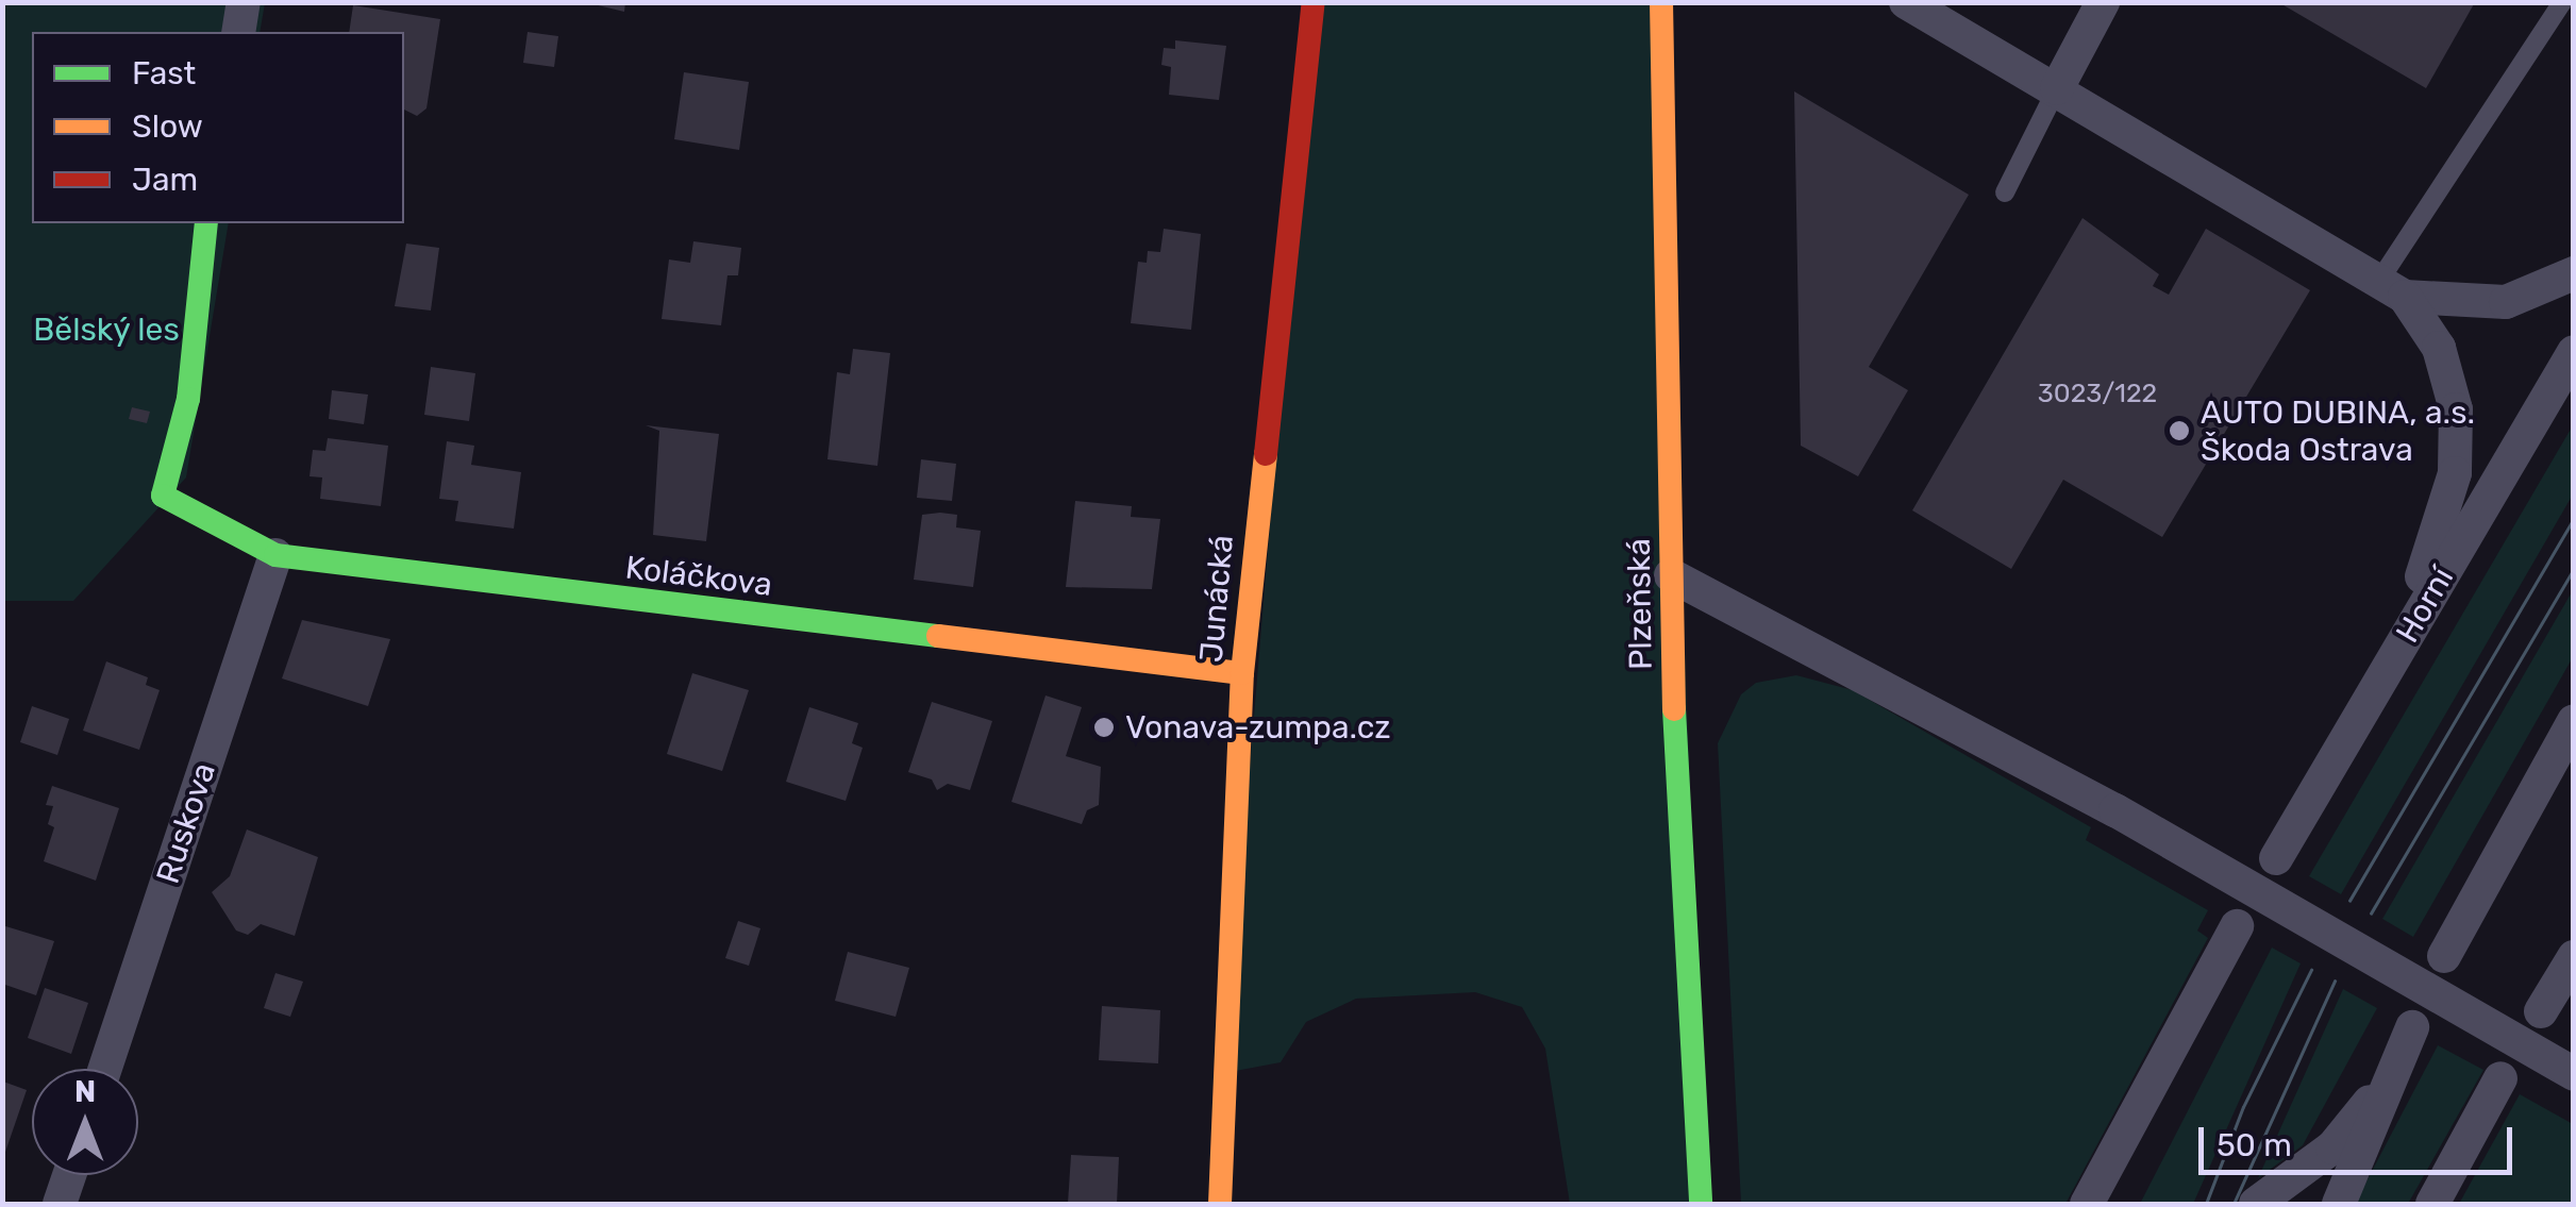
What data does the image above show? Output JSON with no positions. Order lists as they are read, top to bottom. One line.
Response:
{"streets":{"street":["Koláčkova","Junácká","Plzeňská","Horní","Ruskova"]},"crossings":[["Koláčkova","Junácká"],["Koláčkova","Ruskova"]],"parks":["Bělský les"],"places":["AUTO DUBINA, a.s. Škoda Ostrava","Vonava-zumpa.cz"],"house_numbers":["3023/122"],"legend":["Fast","Slow","Jam"],"scale_bar":"50 m","north":"top"}
